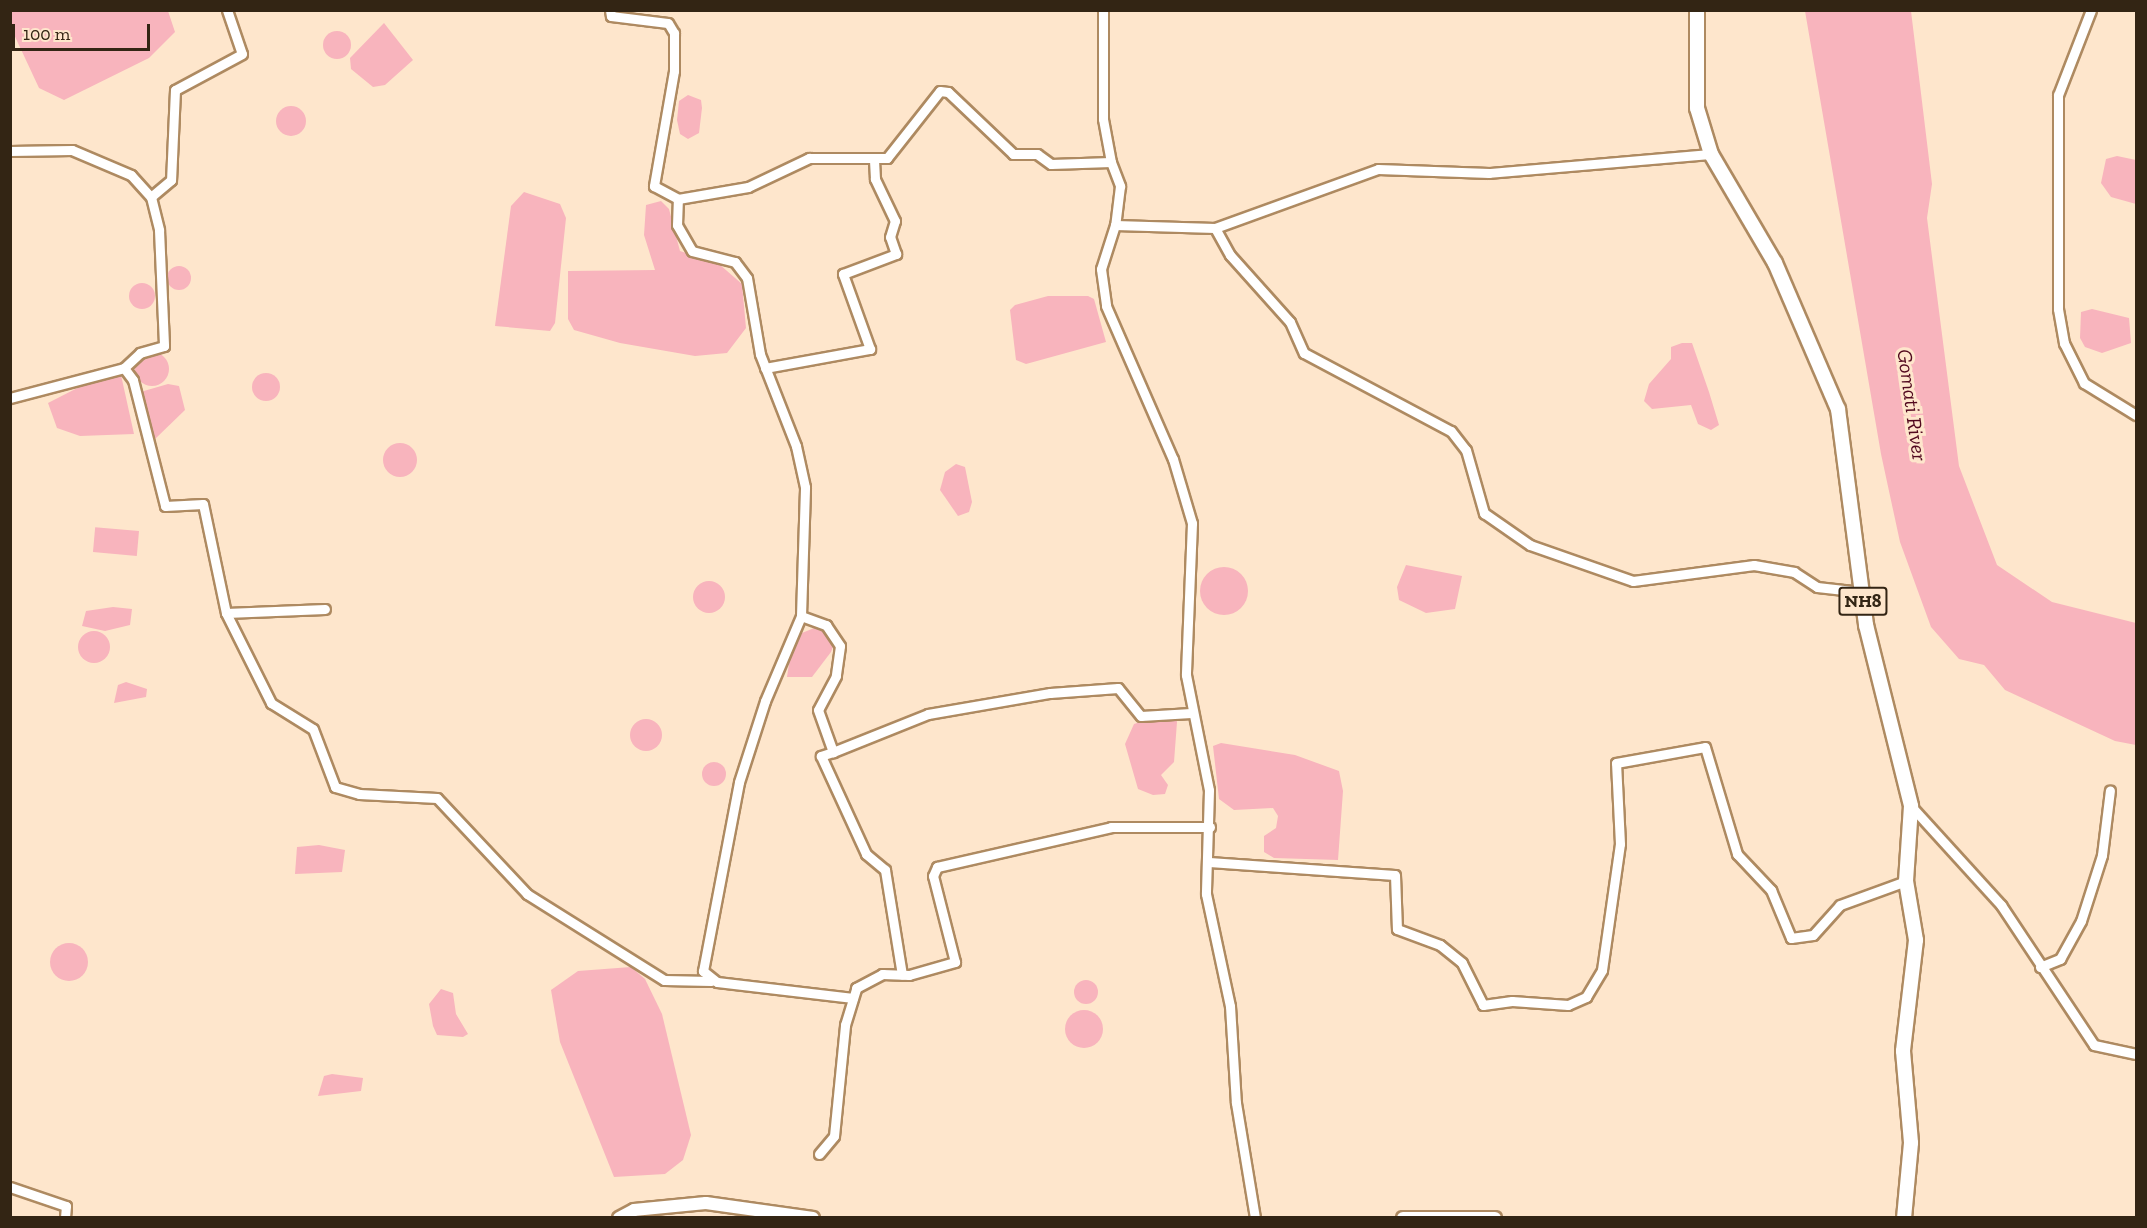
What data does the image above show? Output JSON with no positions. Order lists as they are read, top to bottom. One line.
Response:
{"streets":{"highway":["NH8"]},"water":["Gomati River"],"scale_bar":"100 m"}
